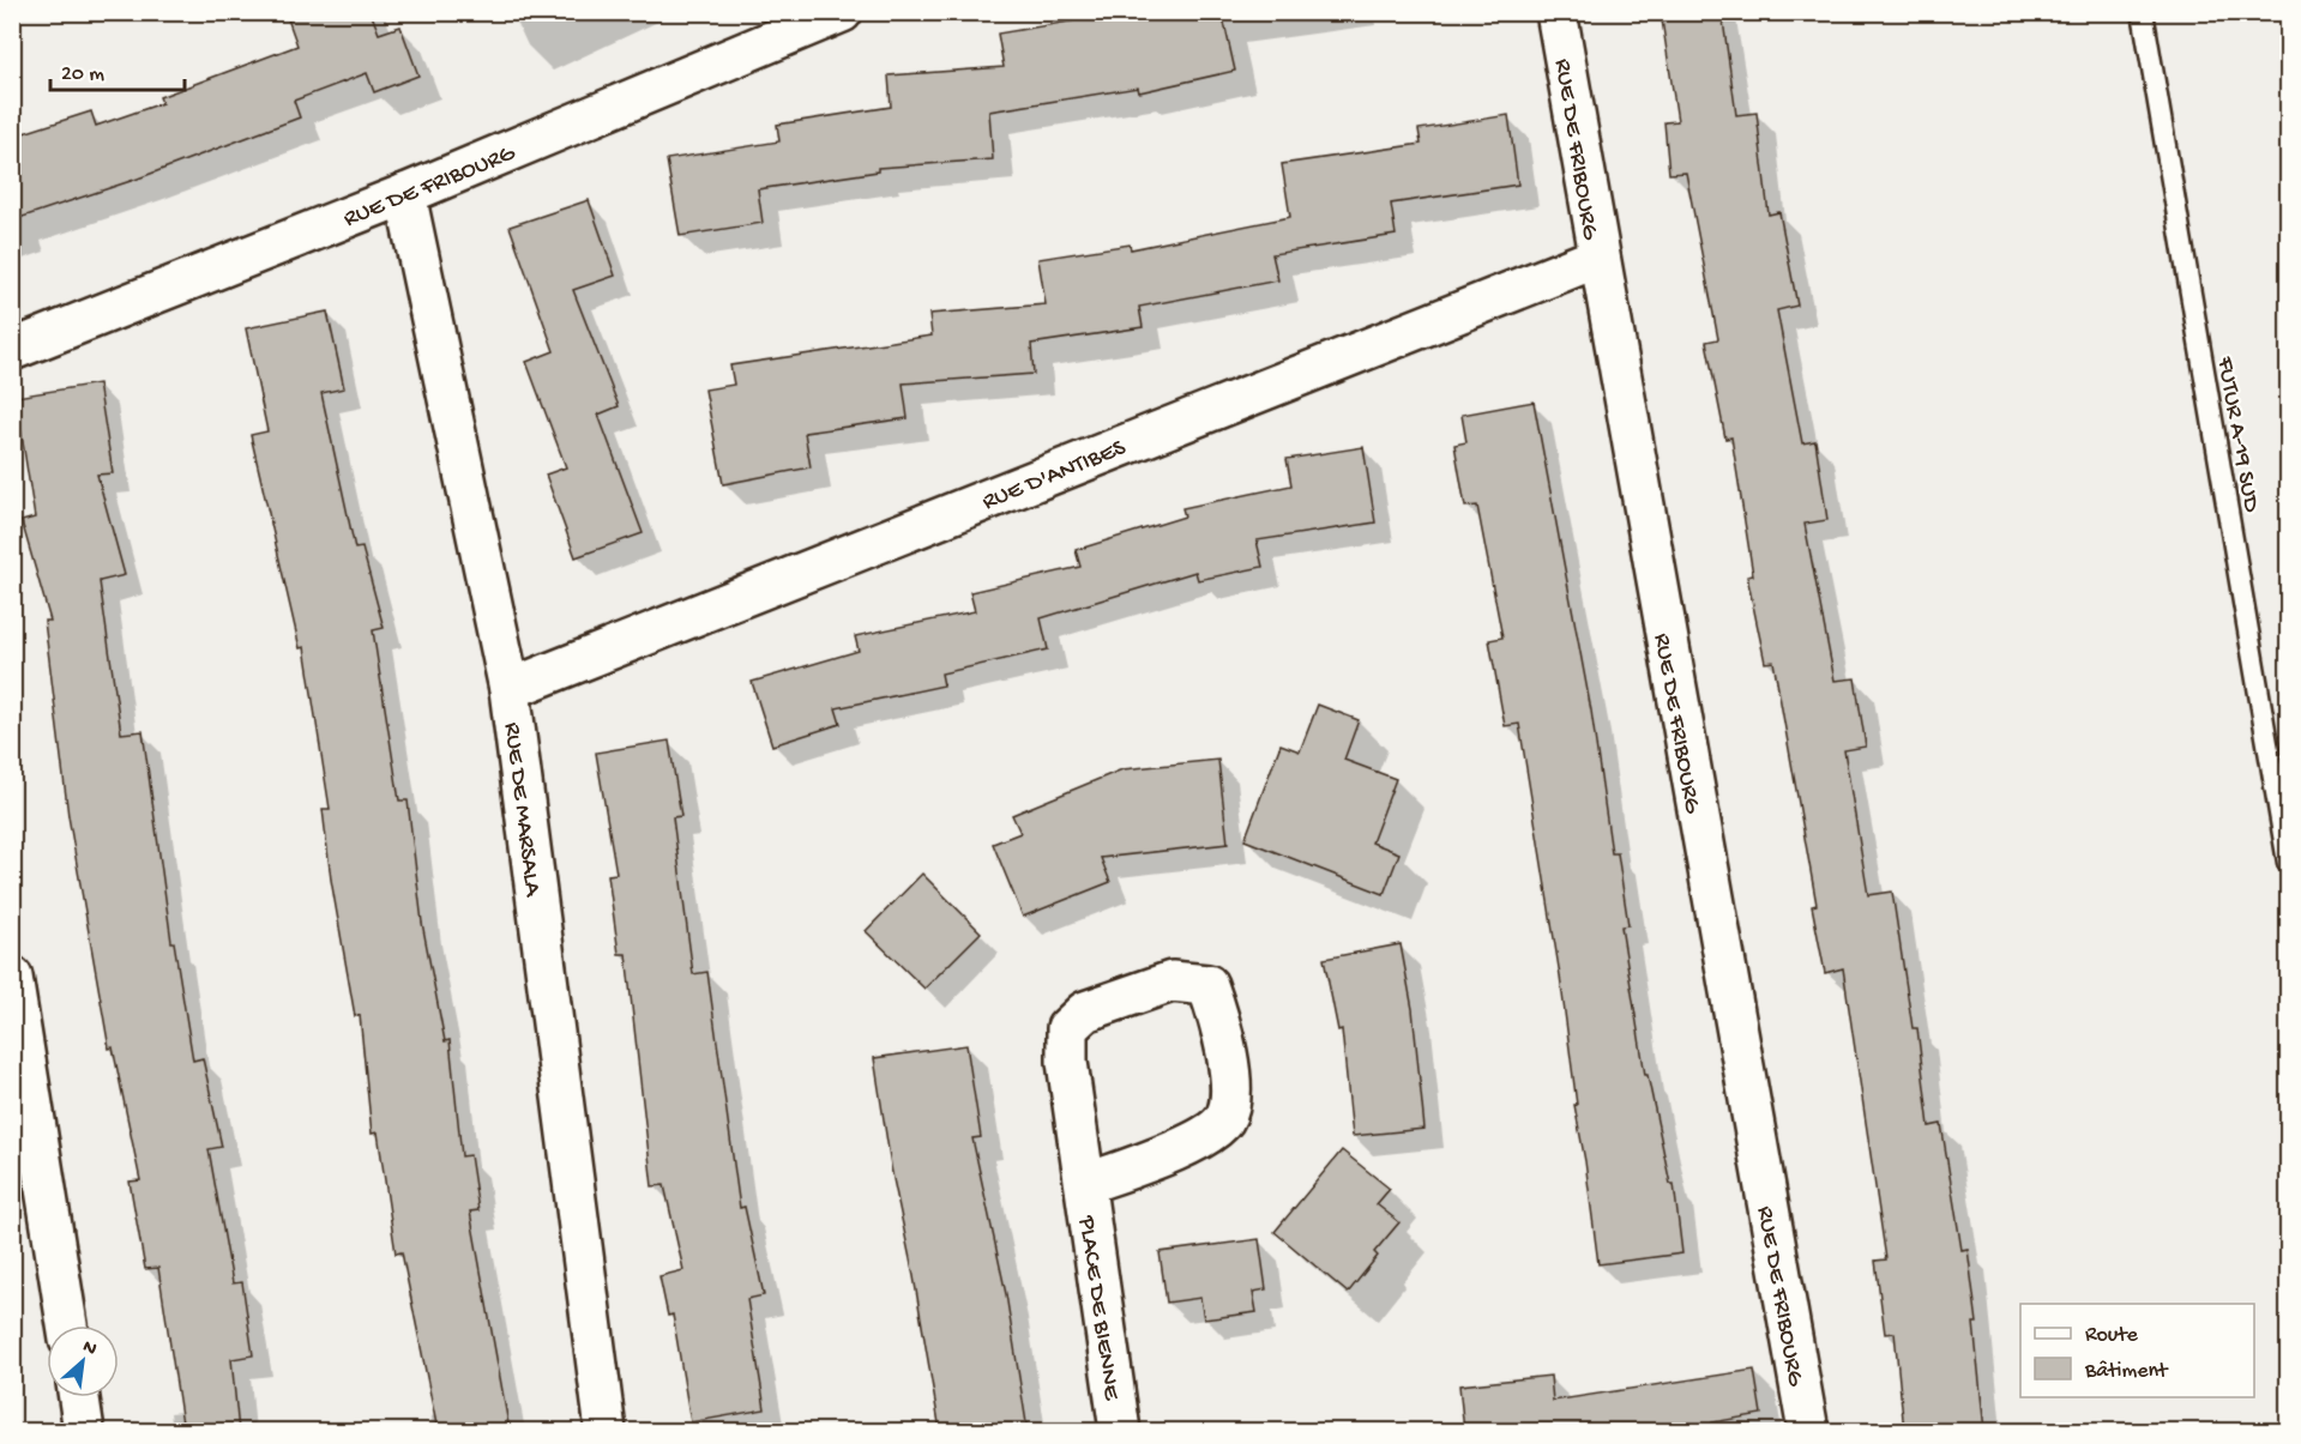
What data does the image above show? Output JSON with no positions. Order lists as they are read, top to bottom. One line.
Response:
{"streets":{"street":["RUE DE FRIBOURG","RUE D'ANTIBES","RUE DE MARSALA","PLACE DE BIENNE"],"lane":["FUTUR A-19 SUD"]},"crossings":[["RUE DE FRIBOURG","RUE D'ANTIBES"],["RUE DE FRIBOURG","RUE DE MARSALA"],["RUE D'ANTIBES","RUE DE MARSALA"]],"legend":["Route","Bâtiment"],"scale_bar":"20 m","north":"top right"}
